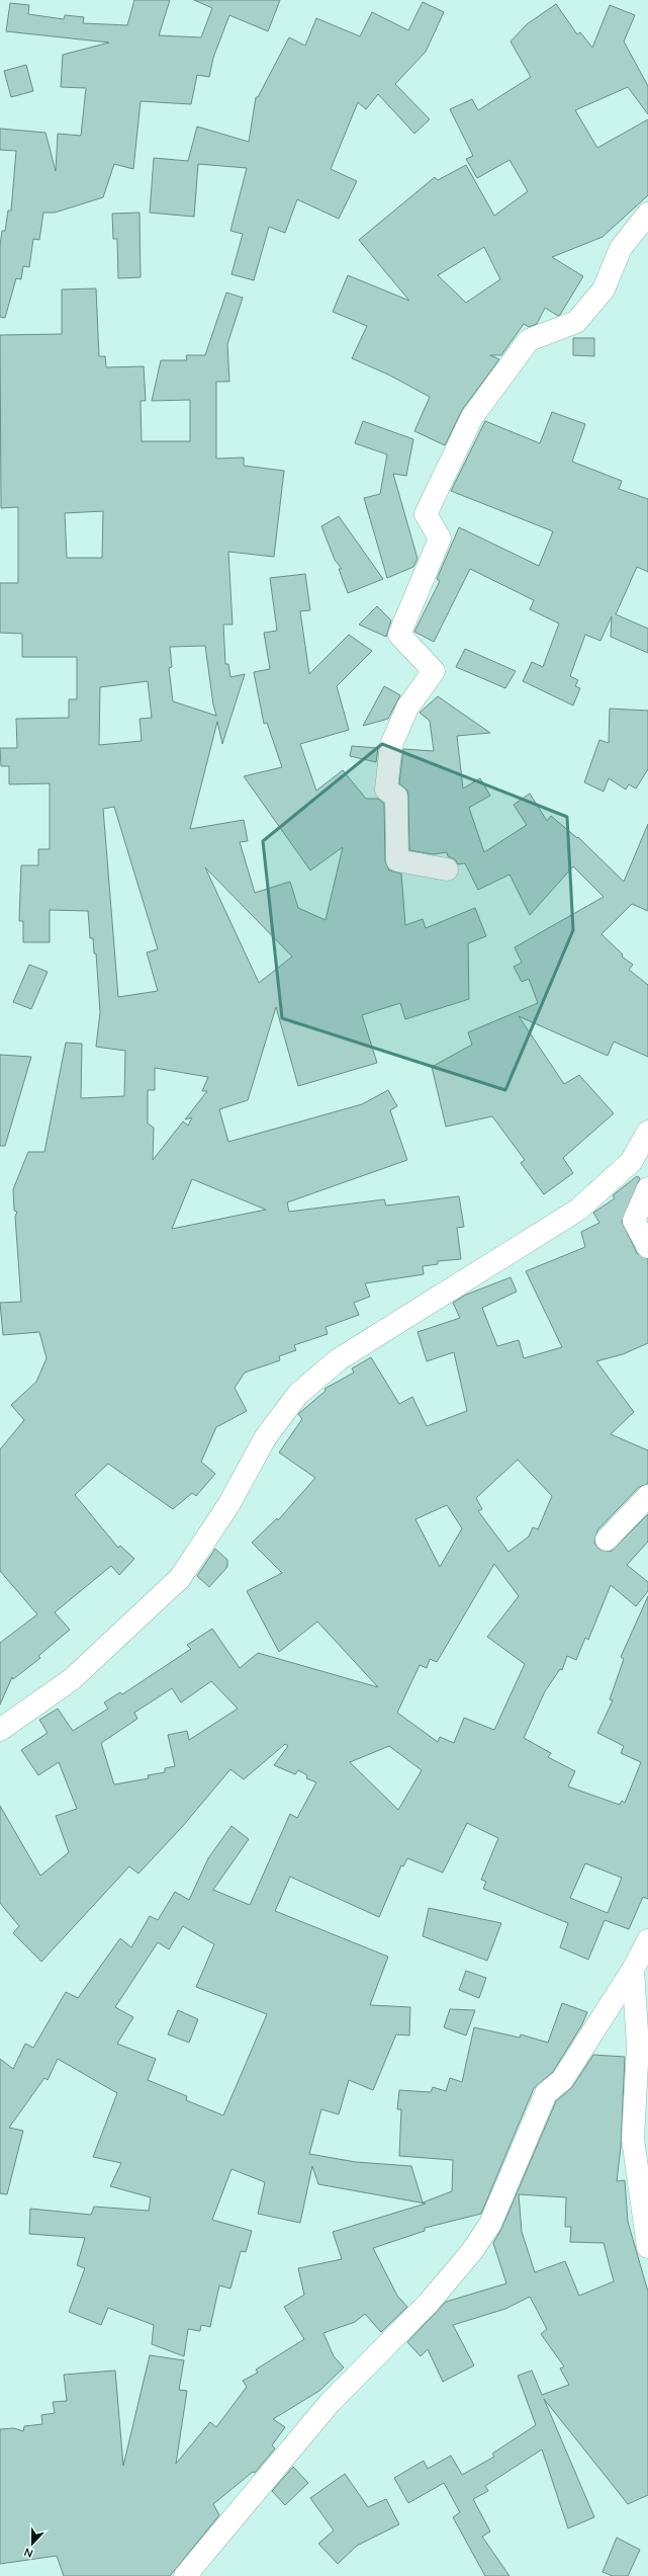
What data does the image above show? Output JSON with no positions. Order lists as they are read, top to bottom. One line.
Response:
{"north":"bottom"}
